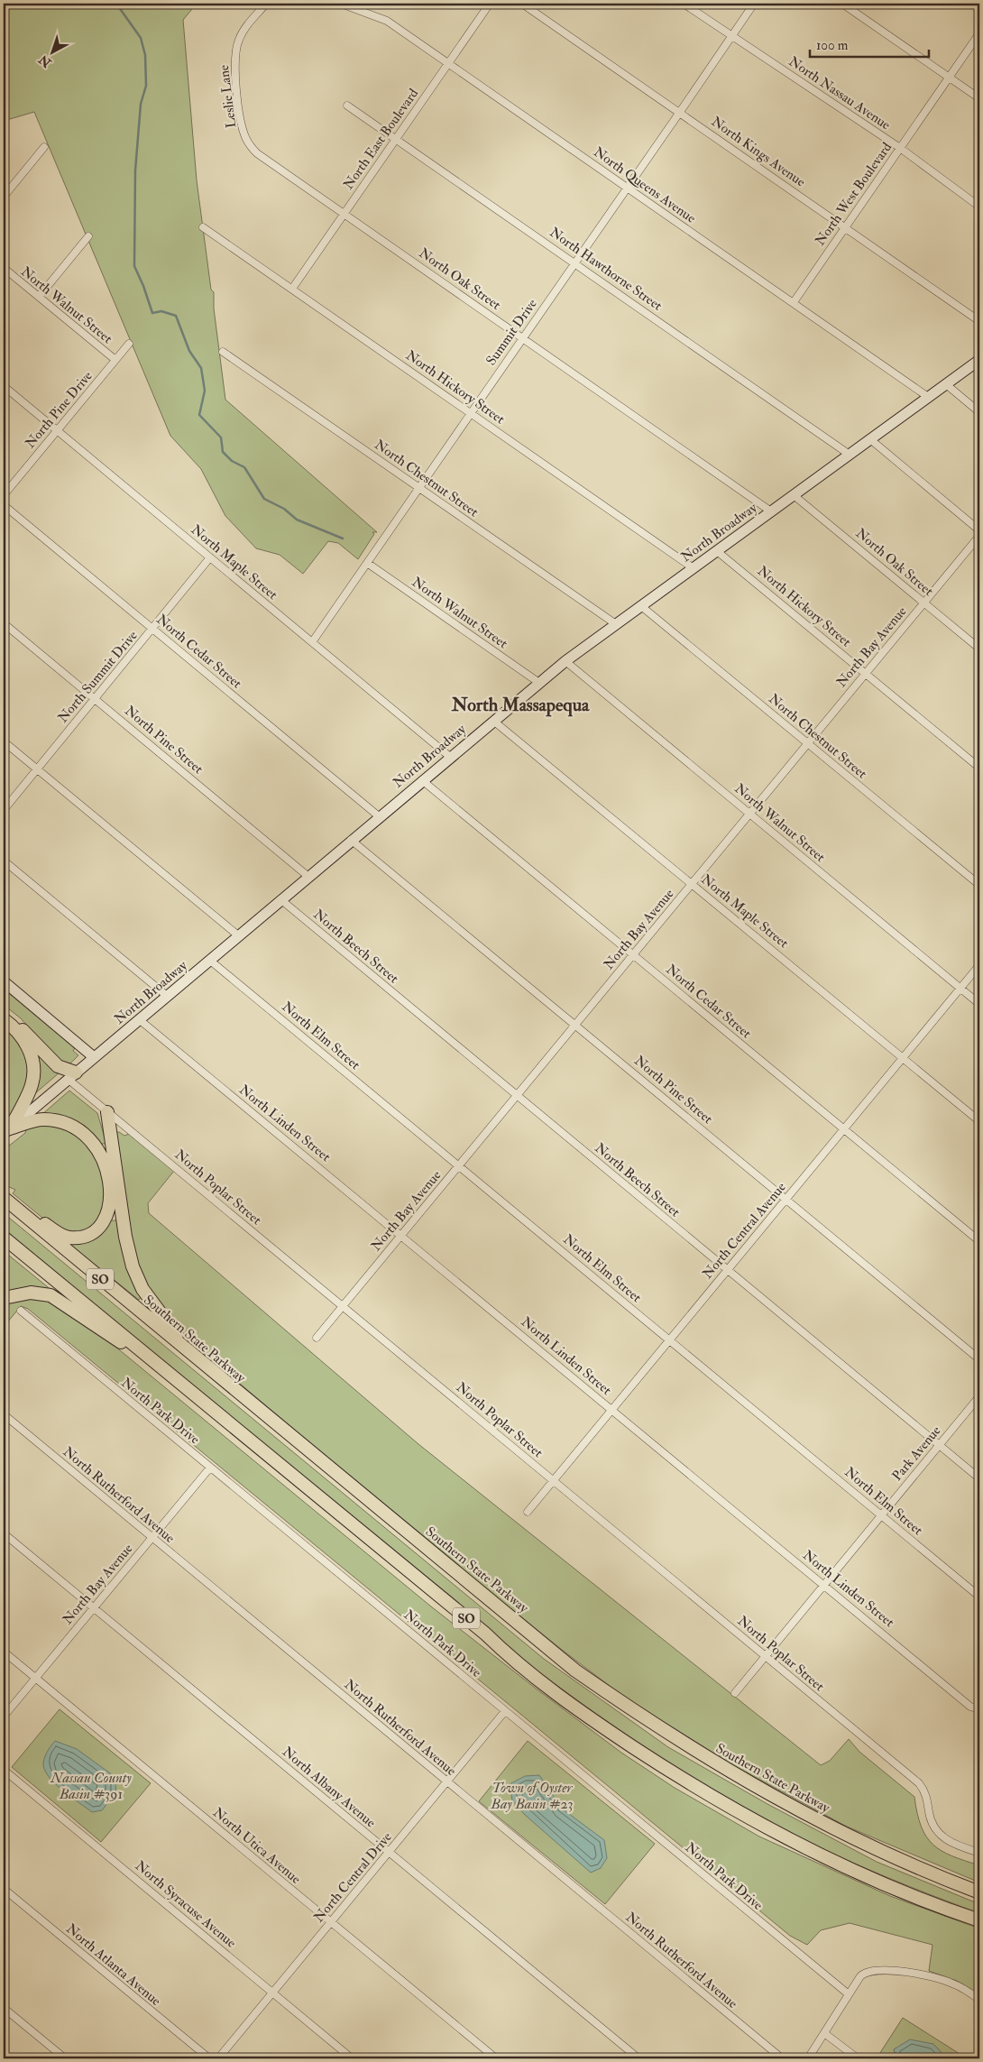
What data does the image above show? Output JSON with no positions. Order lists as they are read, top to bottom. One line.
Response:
{"streets":{"highway":["SO","Southern State Parkway"],"main road":["North Broadway"],"street":["North Nassau Avenue","Leslie Lane","North East Boulevard","North Kings Avenue","North Queens Avenue","North West Boulevard","North Hawthorne Street","North Oak Street","North Walnut Street","Summit Drive","North Hickory Street","North Pine Drive","North Chestnut Street","North Maple Street","North Bay Avenue","North Cedar Street","North Summit Drive","North Pine Street","North Beech Street","North Elm Street","North Linden Street","North Poplar Street","North Central Avenue","North Park Drive","Park Avenue","North Rutherford Avenue","North Albany Avenue","North Utica Avenue","North Central Drive","North Syracuse Avenue","North Atlanta Avenue"]},"crossings":[["North Nassau Avenue","North West Boulevard"],["North Nassau Avenue","Summit Drive"],["Leslie Lane","North Oak Street"],["North East Boulevard","North Queens Avenue"],["North East Boulevard","North Hawthorne Street"],["North East Boulevard","North Oak Street"],["North East Boulevard","North Hickory Street"],["North Kings Avenue","North West Boulevard"],["North Kings Avenue","Summit Drive"],["North Queens Avenue","North West Boulevard"],["North Queens Avenue","Summit Drive"],["North Queens Avenue","North Broadway"],["North Hawthorne Street","Summit Drive"],["North Hawthorne Street","North Broadway"],["North Oak Street","Summit Drive"],["North Oak Street","North Broadway"],["North Oak Street","North Bay Avenue"],["North Walnut Street","Summit Drive"],["North Walnut Street","North Pine Drive"],["North Walnut Street","North Broadway"],["North Walnut Street","North Bay Avenue"],["North Walnut Street","North Central Avenue"],["Summit Drive","North Hickory Street"],["Summit Drive","North Chestnut Street"],["Summit Drive","North Maple Street"],["North Hickory Street","North Broadway"],["North Hickory Street","North Bay Avenue"],["North Pine Drive","North Maple Street"],["North Chestnut Street","North Broadway"],["North Chestnut Street","North Bay Avenue"],["North Broadway","North Maple Street"],["North Broadway","North Cedar Street"],["North Broadway","North Pine Street"],["North Broadway","North Beech Street"],["North Broadway","North Elm Street"],["North Broadway","North Linden Street"],["North Broadway","North Poplar Street"],["North Maple Street","North Bay Avenue"],["North Maple Street","North Summit Drive"],["North Maple Street","North Central Avenue"],["North Bay Avenue","North Cedar Street"],["North Bay Avenue","North Pine Street"],["North Bay Avenue","North Beech Street"],["North Bay Avenue","North Elm Street"],["North Bay Avenue","North Linden Street"],["North Bay Avenue","North Poplar Street"],["North Bay Avenue","North Park Drive"],["North Bay Avenue","North Rutherford Avenue"],["North Bay Avenue","North Albany Avenue"],["North Bay Avenue","North Utica Avenue"],["North Cedar Street","North Summit Drive"],["North Cedar Street","North Central Avenue"],["North Summit Drive","North Pine Street"],["North Pine Street","North Central Avenue"],["North Beech Street","North Central Avenue"],["North Beech Street","Park Avenue"],["North Elm Street","North Central Avenue"],["North Elm Street","Park Avenue"],["North Linden Street","North Central Avenue"],["North Linden Street","Park Avenue"],["North Poplar Street","North Central Avenue"],["North Poplar Street","Park Avenue"],["North Park Drive","North Central Drive"],["North Rutherford Avenue","North Central Drive"],["North Albany Avenue","North Central Drive"],["North Utica Avenue","North Central Drive"],["North Central Drive","North Syracuse Avenue"]],"districts":["North Massapequa"],"water":["Nassau County Basin #391","Town of Oyster Bay Basin #23"],"scale_bar":"100 m","north":"bottom left"}
